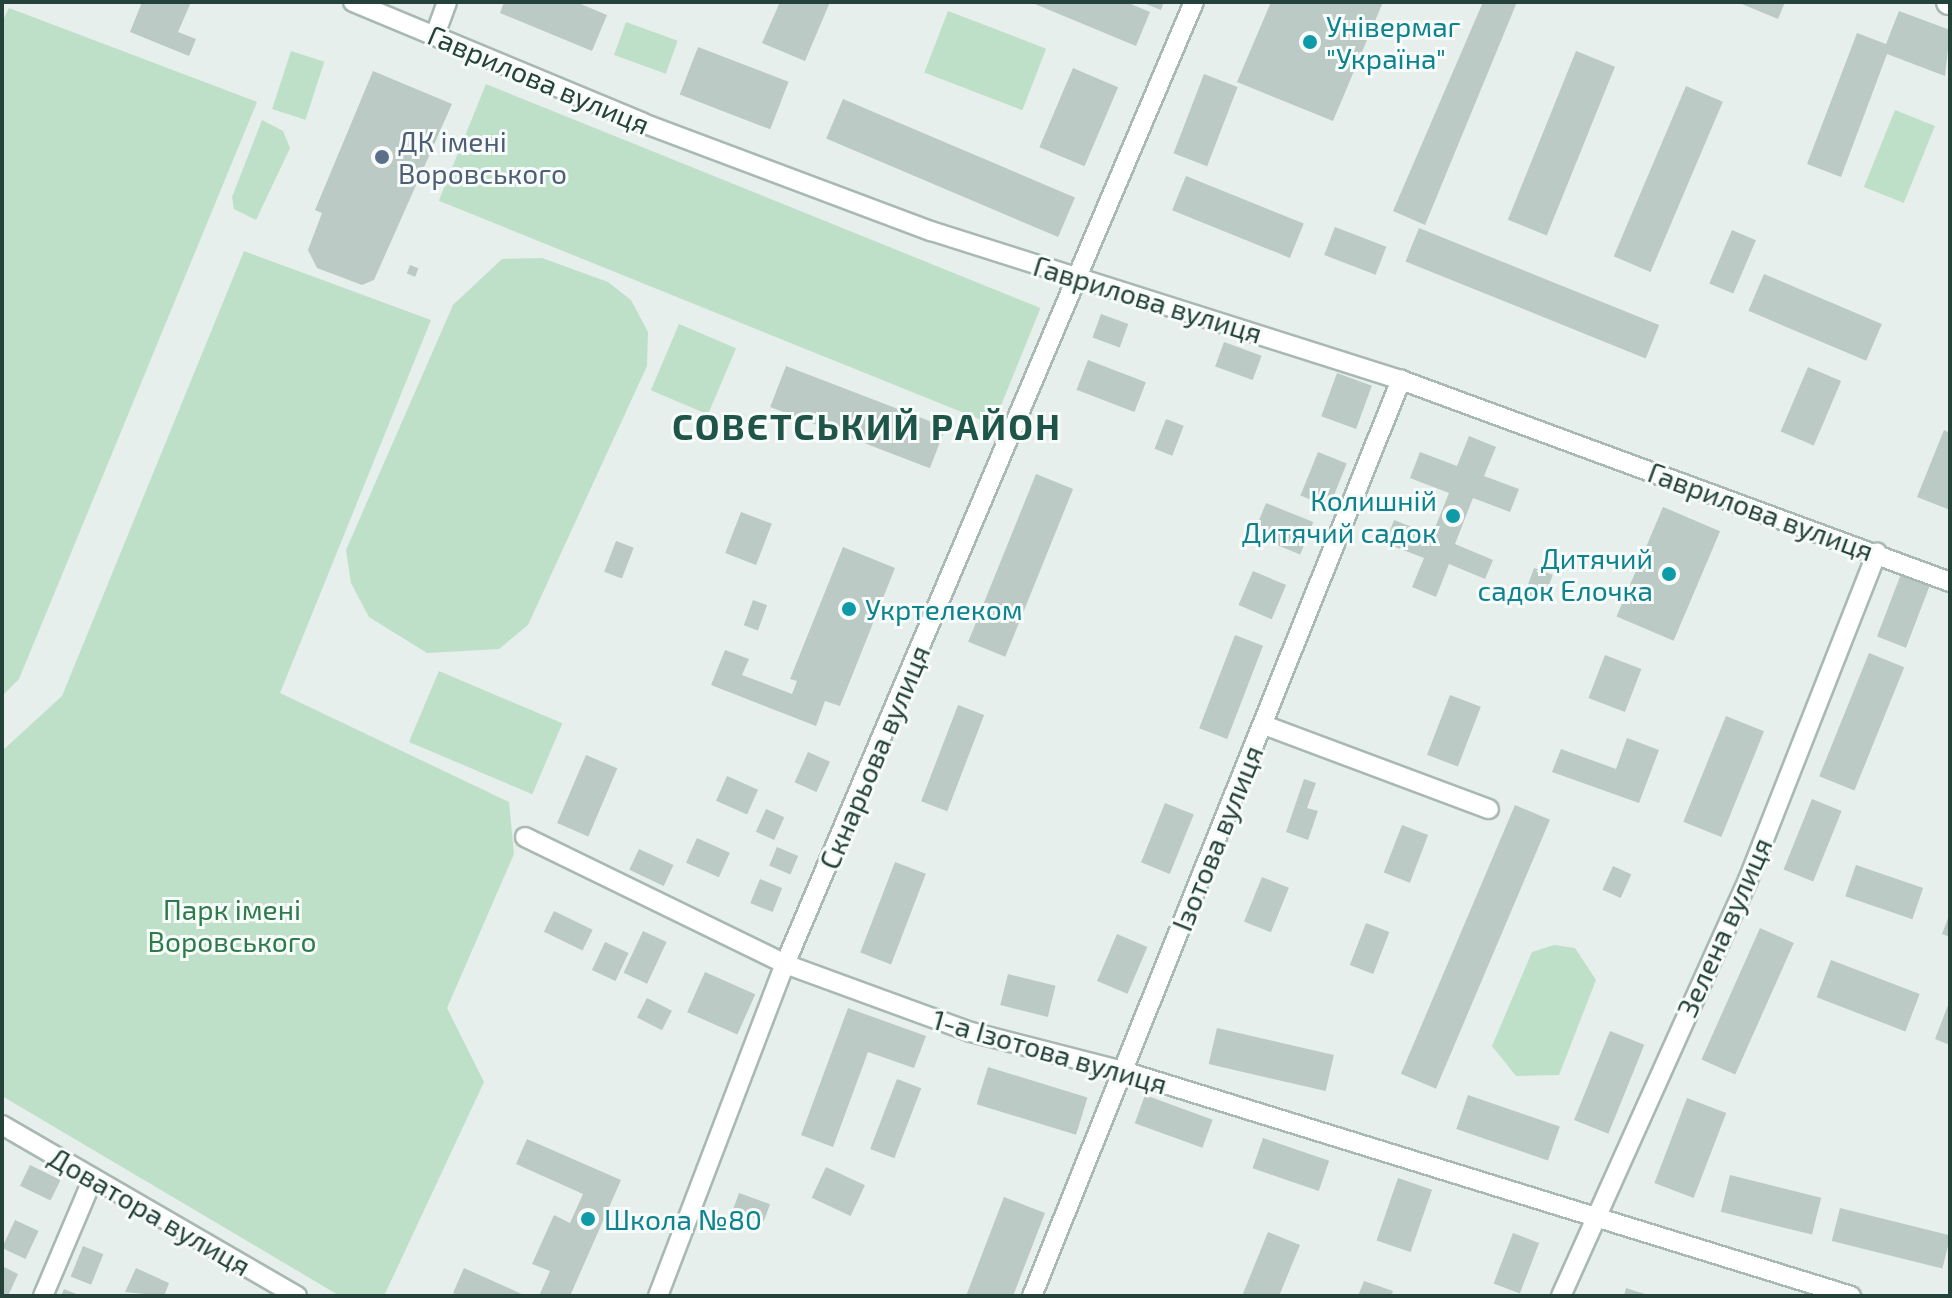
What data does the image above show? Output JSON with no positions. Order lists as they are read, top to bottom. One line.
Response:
{"streets":{"street":["Гаврилова вулиця","Скнарьова вулиця","Ізотова вулиця","Зелена вулиця","1-а Ізотова вулиця","Доватора вулиця"]},"crossings":[["Гаврилова вулиця","Скнарьова вулиця"],["Гаврилова вулиця","Ізотова вулиця"],["Гаврилова вулиця","Зелена вулиця"],["Скнарьова вулиця","1-а Ізотова вулиця"],["Ізотова вулиця","1-а Ізотова вулиця"],["Зелена вулиця","1-а Ізотова вулиця"]],"districts":["СОВЄТСЬКИЙ РАЙОН"],"parks":["Парк імені Воровського"],"places":["Універмаг \"Україна\"","ДК імені Воровського","Колишній Дитячий садок","Дитячий садок Елочка","Укртелеком","Школа №80"]}
